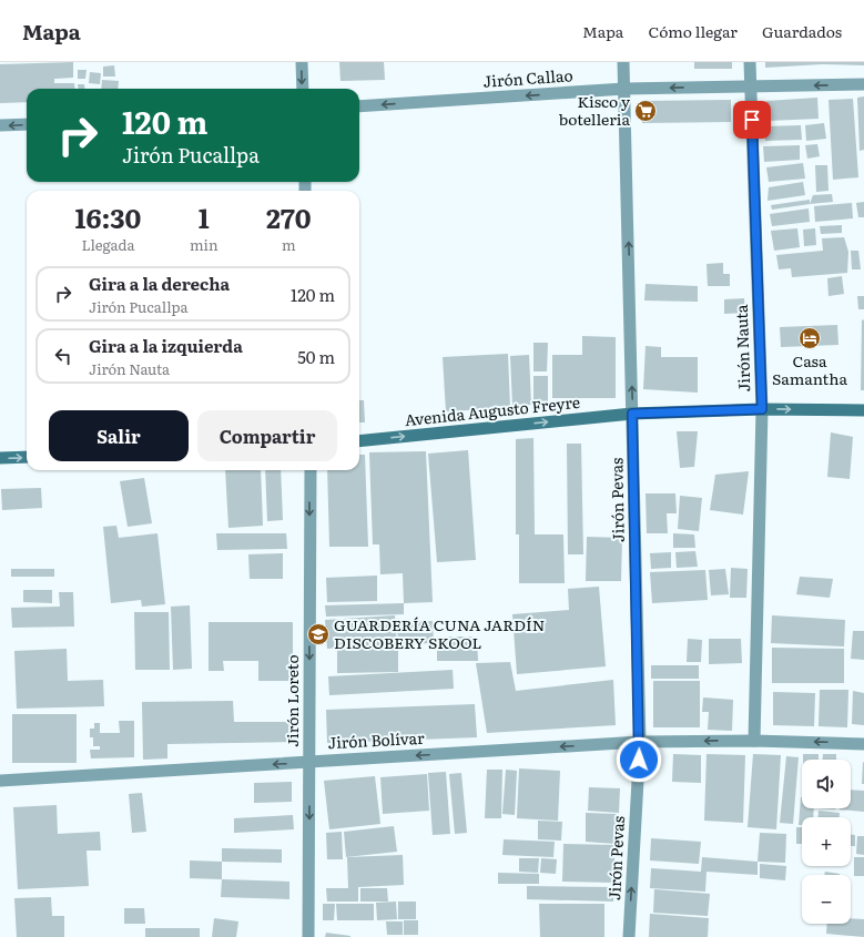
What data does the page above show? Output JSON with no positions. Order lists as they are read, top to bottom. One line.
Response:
{"streets":{"main road":["Avenida Augusto Freyre"],"street":["Jirón Callao","Jirón Nauta","Jirón Pevas","Jirón Loreto","Jirón Bolívar"]},"crossings":[["Jirón Callao","Jirón Nauta"],["Jirón Callao","Jirón Pevas"],["Jirón Nauta","Avenida Augusto Freyre"],["Jirón Nauta","Jirón Bolívar"],["Avenida Augusto Freyre","Jirón Pevas"],["Jirón Pevas","Jirón Bolívar"],["Jirón Loreto","Jirón Bolívar"]],"one_way":["Jirón Callao","Avenida Augusto Freyre","Jirón Pevas","Jirón Loreto","Jirón Bolívar"],"places":{"supermarket":["Kisco y botelleria"],"hotel":["Casa Samantha"],"school or university":["GUARDERÍA CUNA JARDÍN DISCOBERY SKOOL"]},"page":{"header":"Mapa","nav":["Mapa","Cómo llegar","Guardados"],"turn":["120 m","Jirón Pucallpa"],"eta":["16:30","Llegada","1","min","270","m"],"list":[{"name":"Gira a la derecha","note":"Jirón Pucallpa","value":"120 m"},{"name":"Gira a la izquierda","note":"Jirón Nauta","value":"50 m"}],"buttons":["Salir","Compartir"],"map_buttons":["+","−"]}}
